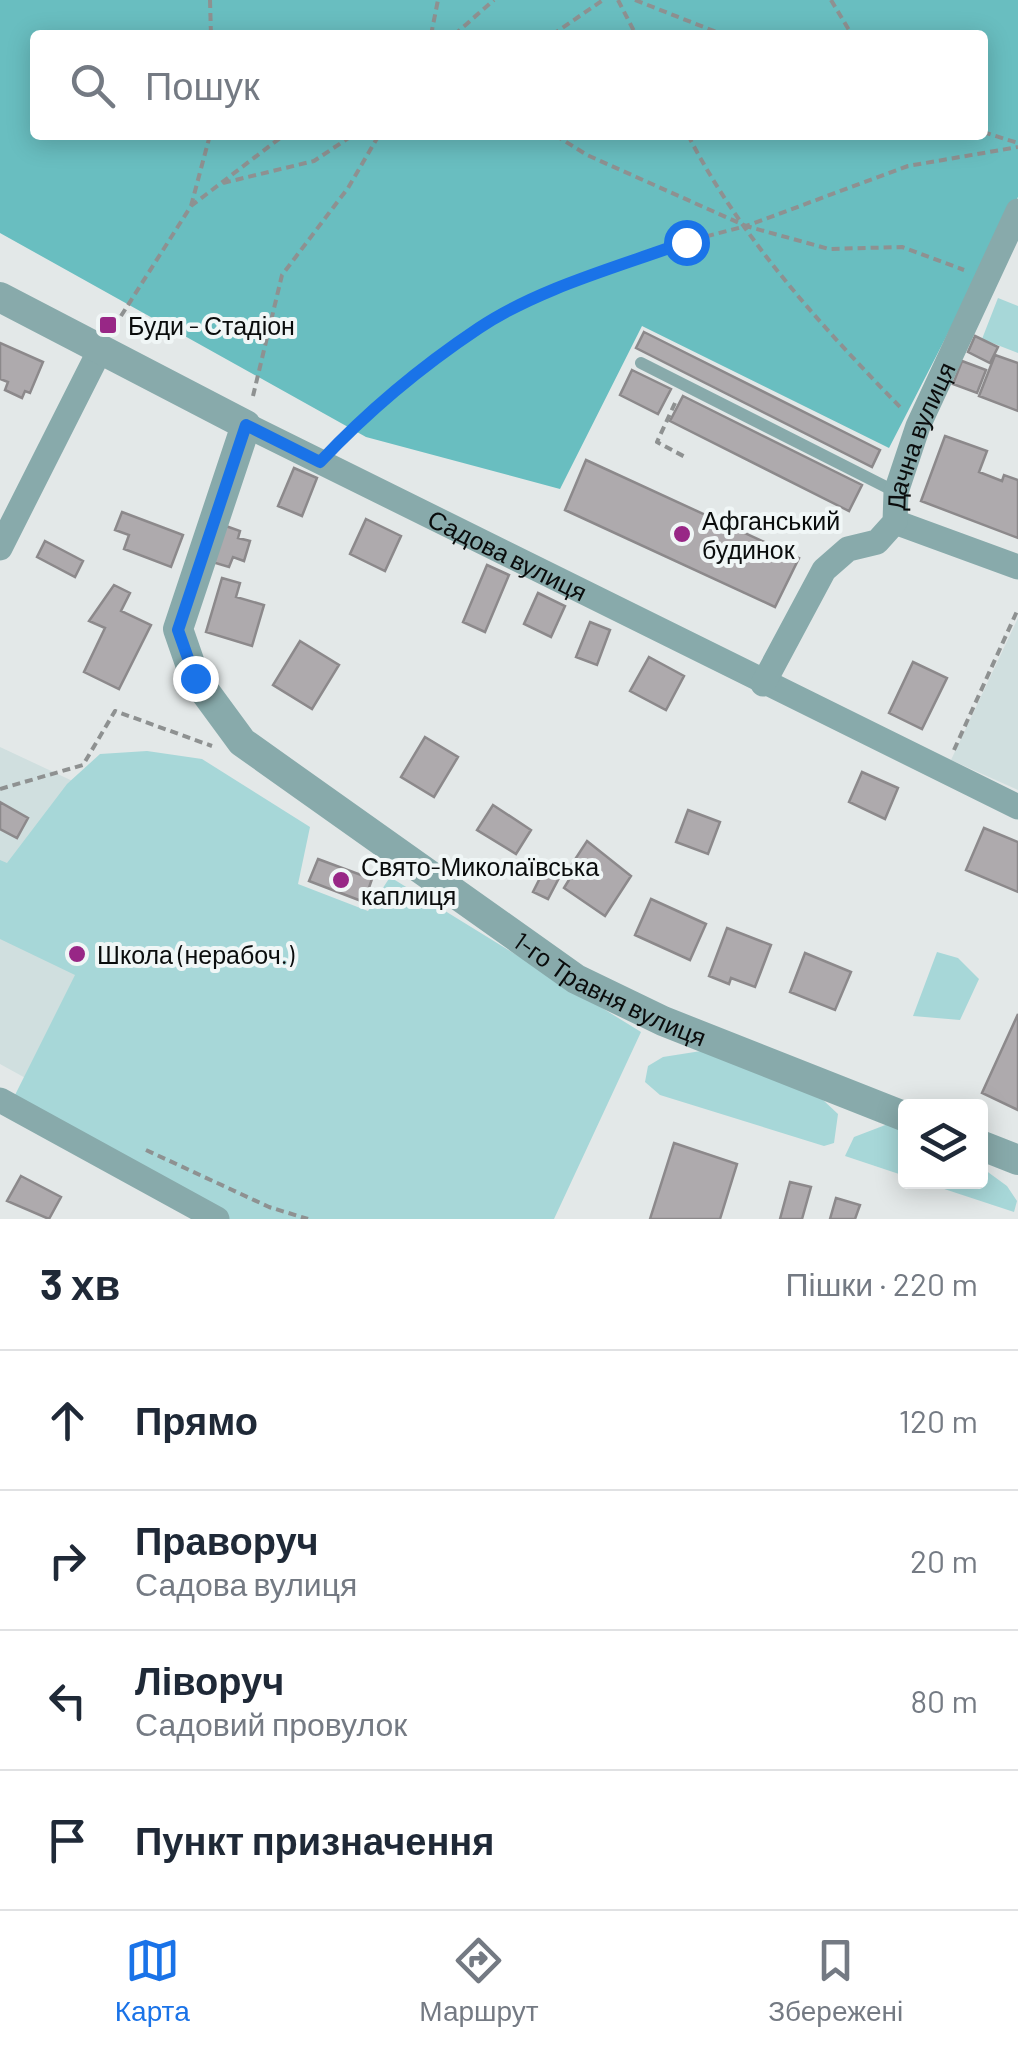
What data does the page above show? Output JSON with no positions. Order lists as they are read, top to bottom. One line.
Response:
{"streets":{"street":["Дачна вулиця","Садова вулиця","1-го Травня вулиця"]},"crossings":[["Дачна вулиця","Садова вулиця"],["Садова вулиця","1-го Травня вулиця"]],"places":{"transit":["Буди - Стадіон"],"other":["Афганський будинок","Свято-Миколаївська каплиця","Школа (нерабоч.)"]},"page":{"search":"Пошук","heading":["3 хв","Пішки · 220 m"],"list":[["Прямо","120 m"],["Праворуч","Садова вулиця","20 m"],["Ліворуч","Садовий провулок","80 m"],"Пункт призначення"],"nav":["Карта","Маршрут","Збережені"]}}
